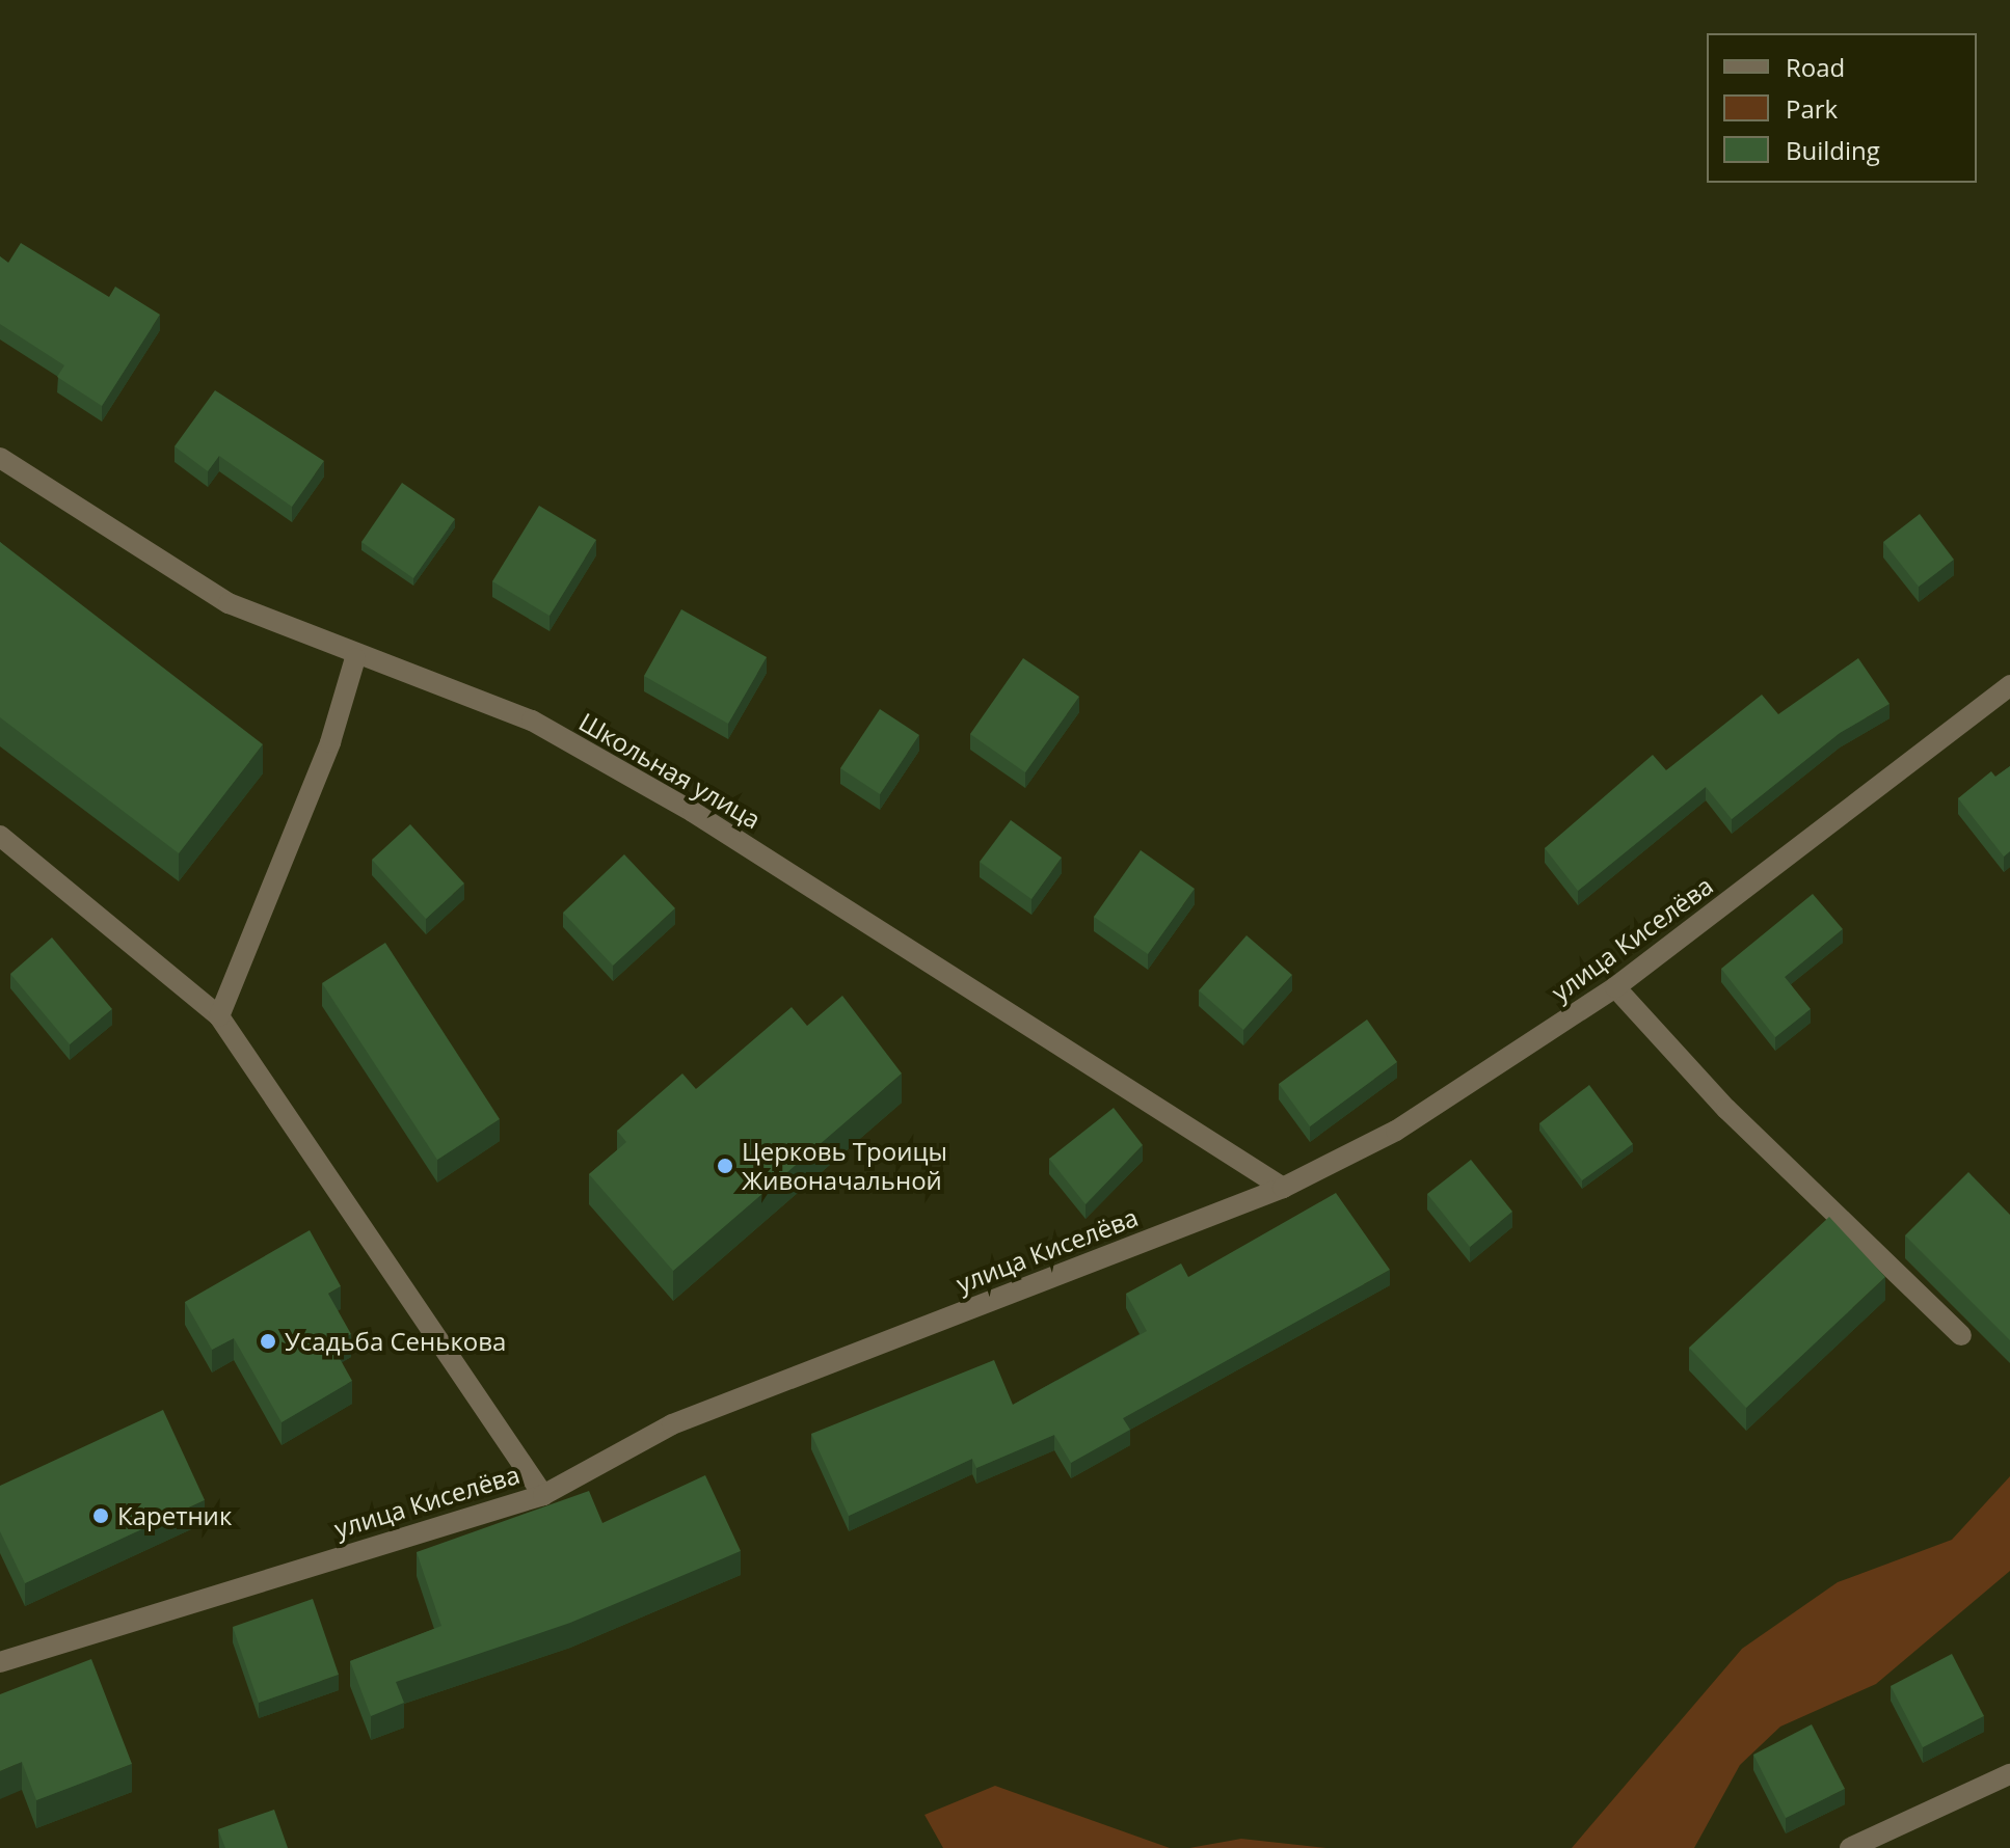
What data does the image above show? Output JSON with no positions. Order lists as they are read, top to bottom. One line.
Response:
{"streets":{"street":["Школьная улица","улица Киселёва"]},"crossings":[["Школьная улица","улица Киселёва"]],"places":["Церковь Троицы Живоначальной","Усадьба Сенькова","Каретник"],"legend":["Road","Park","Building"]}
